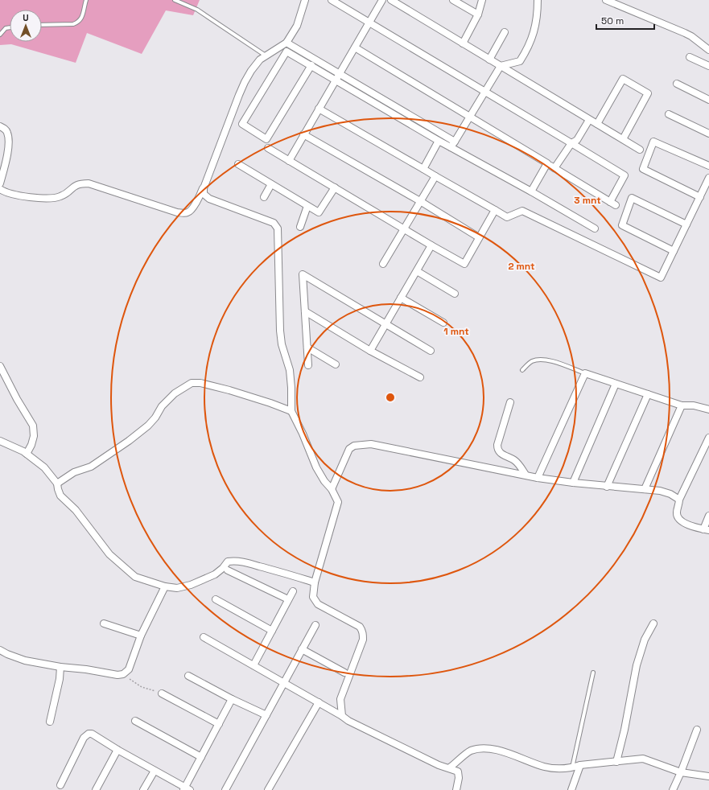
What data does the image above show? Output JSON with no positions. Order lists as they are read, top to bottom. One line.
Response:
{"scale_bar":"50 m","north":"top","rings":["3 mnt","2 mnt","1 mnt"]}
